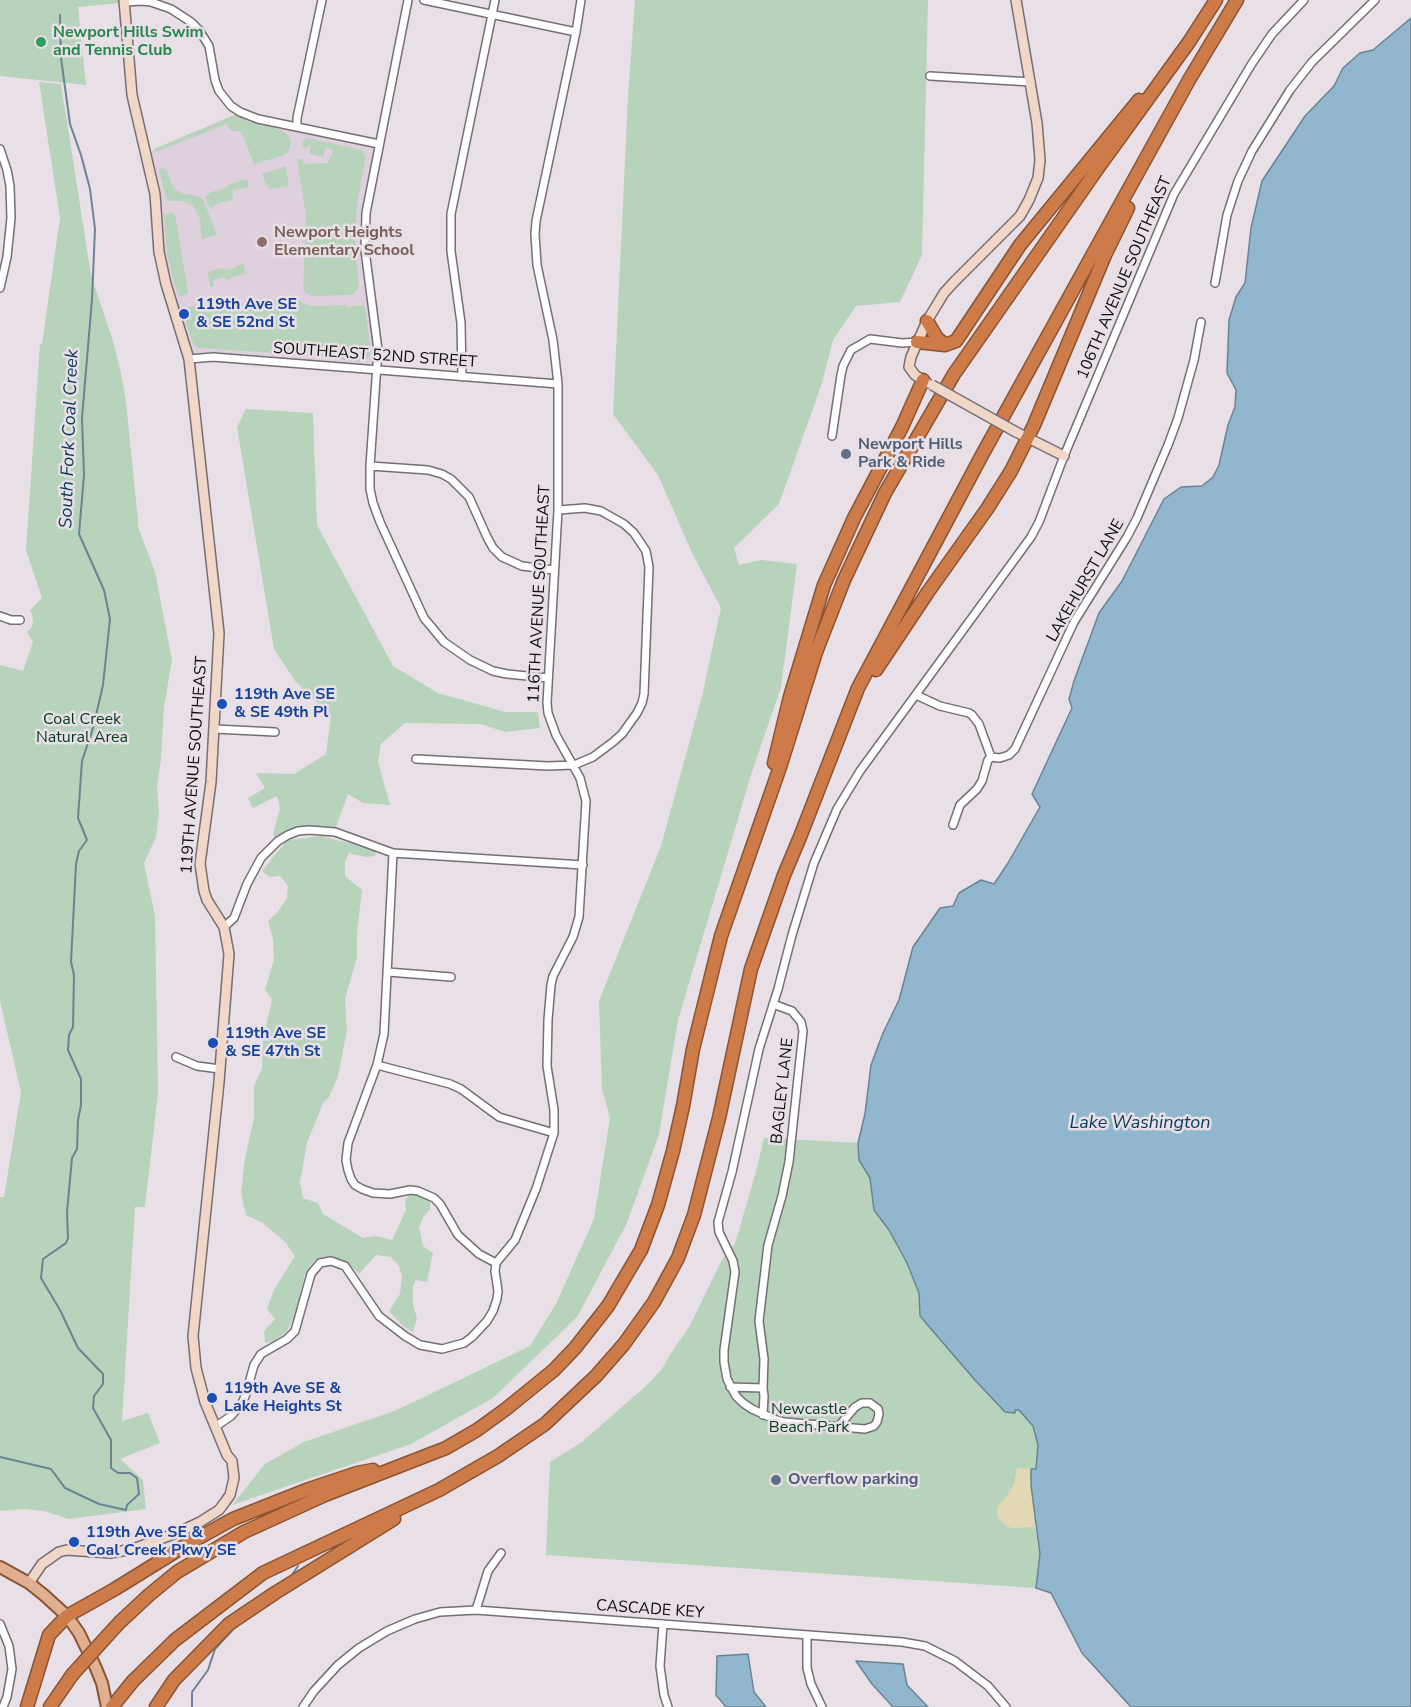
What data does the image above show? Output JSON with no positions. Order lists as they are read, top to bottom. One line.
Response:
{"streets":{"street":["106TH AVENUE SOUTHEAST","SOUTHEAST 52ND STREET","LAKEHURST LANE","116TH AVENUE SOUTHEAST","119TH AVENUE SOUTHEAST","BAGLEY LANE","CASCADE KEY"]},"crossings":[["106TH AVENUE SOUTHEAST","BAGLEY LANE"],["SOUTHEAST 52ND STREET","116TH AVENUE SOUTHEAST"],["SOUTHEAST 52ND STREET","119TH AVENUE SOUTHEAST"]],"water":["South Fork Coal Creek","Lake Washington"],"parks":["Coal Creek Natural Area","Newcastle Beach Park"],"places":["Newport Hills Swim and Tennis Club","Newport Heights Elementary School","119th Ave SE & SE 52nd St","Newport Hills Park & Ride","119th Ave SE & SE 49th Pl","119th Ave SE & SE 47th St","119th Ave SE & Lake Heights St","Overflow parking","119th Ave SE & Coal Creek Pkwy SE"]}
